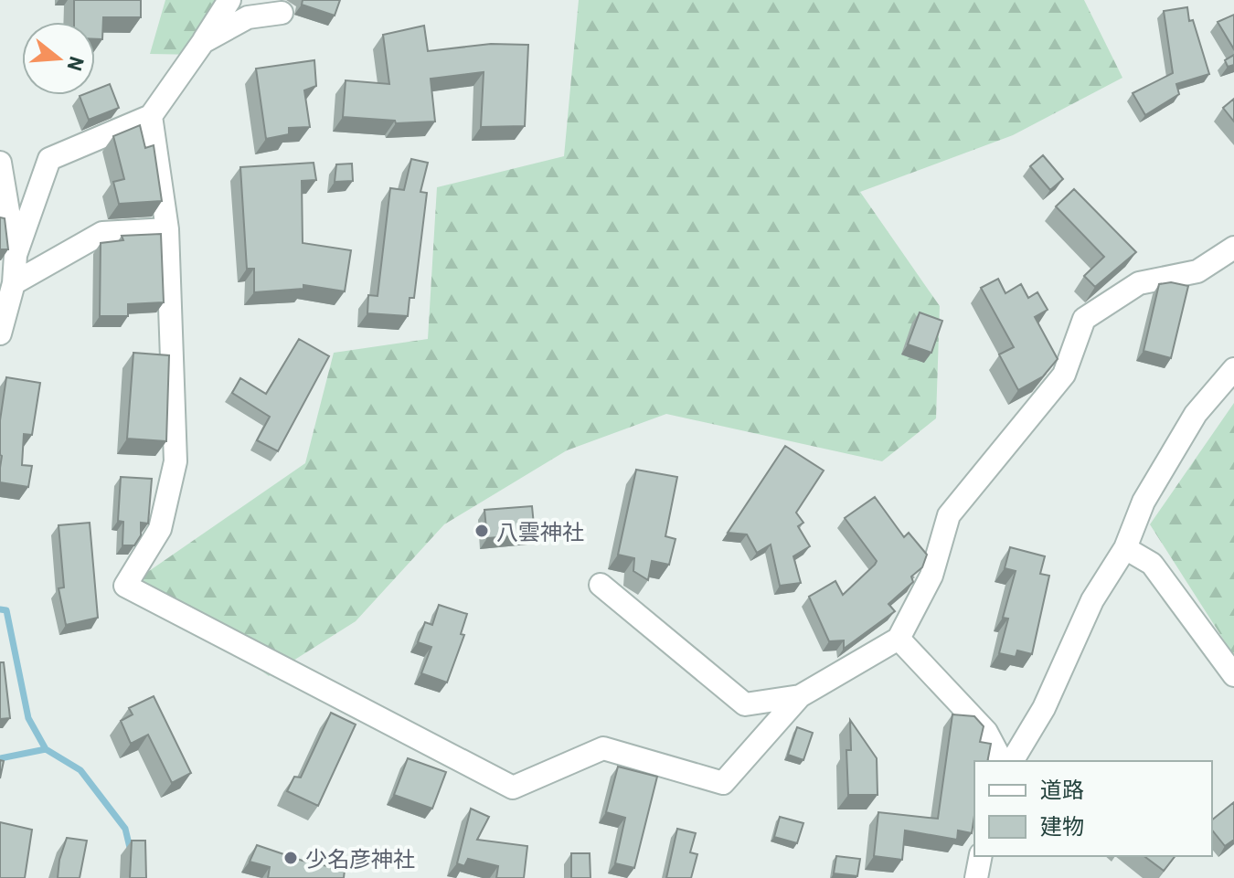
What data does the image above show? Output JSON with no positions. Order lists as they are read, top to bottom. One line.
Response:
{"places":["八雲神社","少名彦神社"],"legend":["道路","建物"],"north":"right"}
